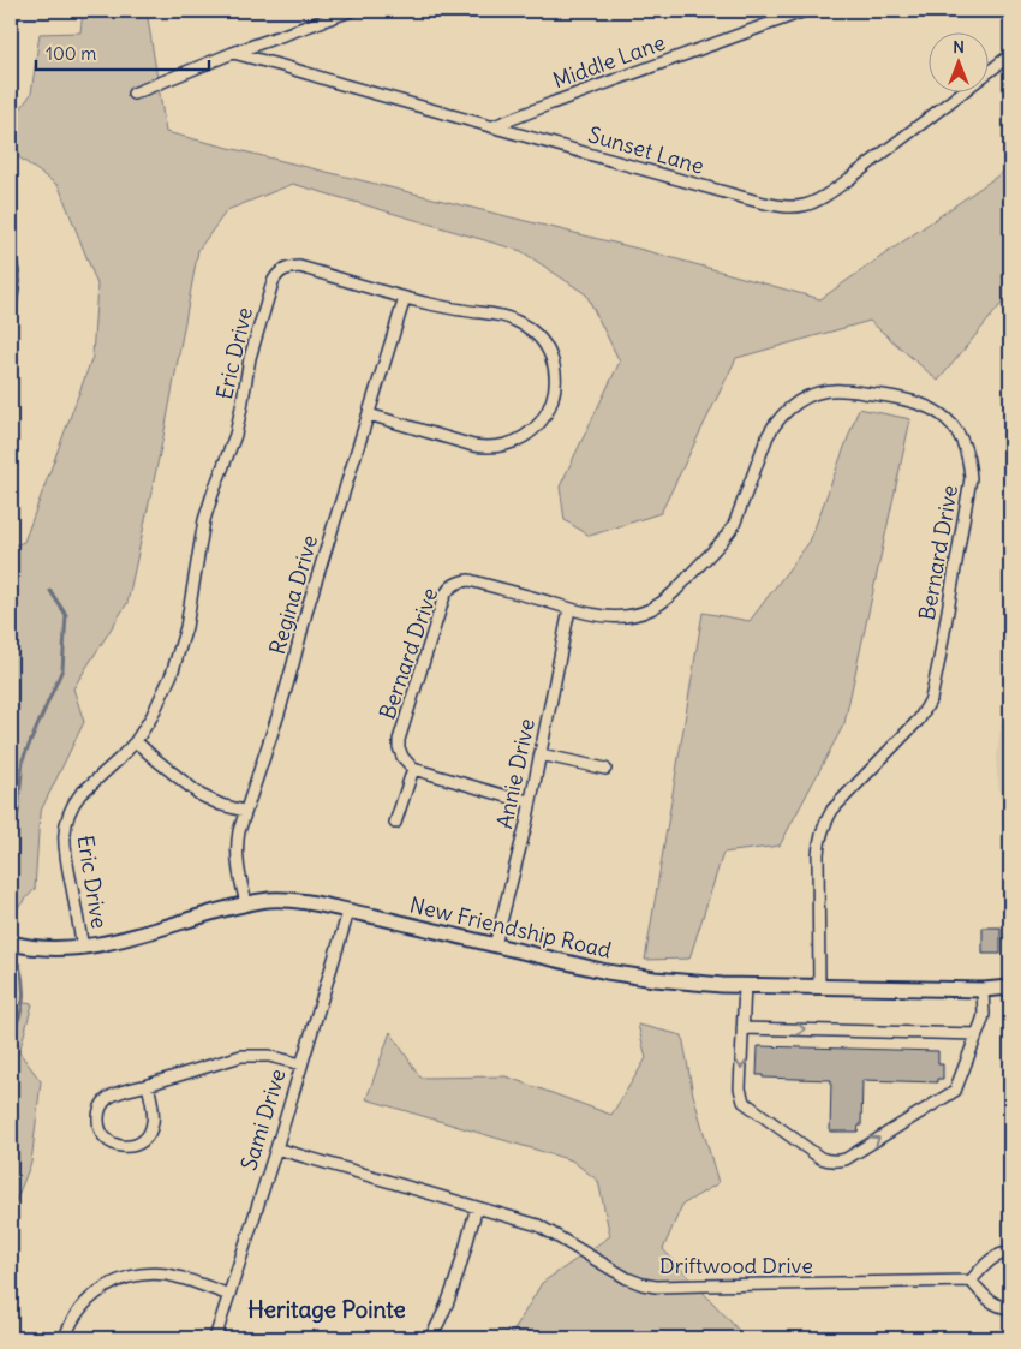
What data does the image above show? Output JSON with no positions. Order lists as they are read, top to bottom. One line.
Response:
{"streets":{"street":["Middle Lane","Sunset Lane","Eric Drive","Bernard Drive","Regina Drive","Annie Drive","New Friendship Road","Sami Drive","Driftwood Drive"]},"crossings":[["Middle Lane","Sunset Lane"],["Eric Drive","Regina Drive"],["Eric Drive","New Friendship Road"],["Bernard Drive","Annie Drive"],["Bernard Drive","New Friendship Road"],["Regina Drive","New Friendship Road"],["Annie Drive","New Friendship Road"],["New Friendship Road","Sami Drive"],["Sami Drive","Driftwood Drive"]],"districts":["Heritage Pointe"],"scale_bar":"100 m","north":"top"}
